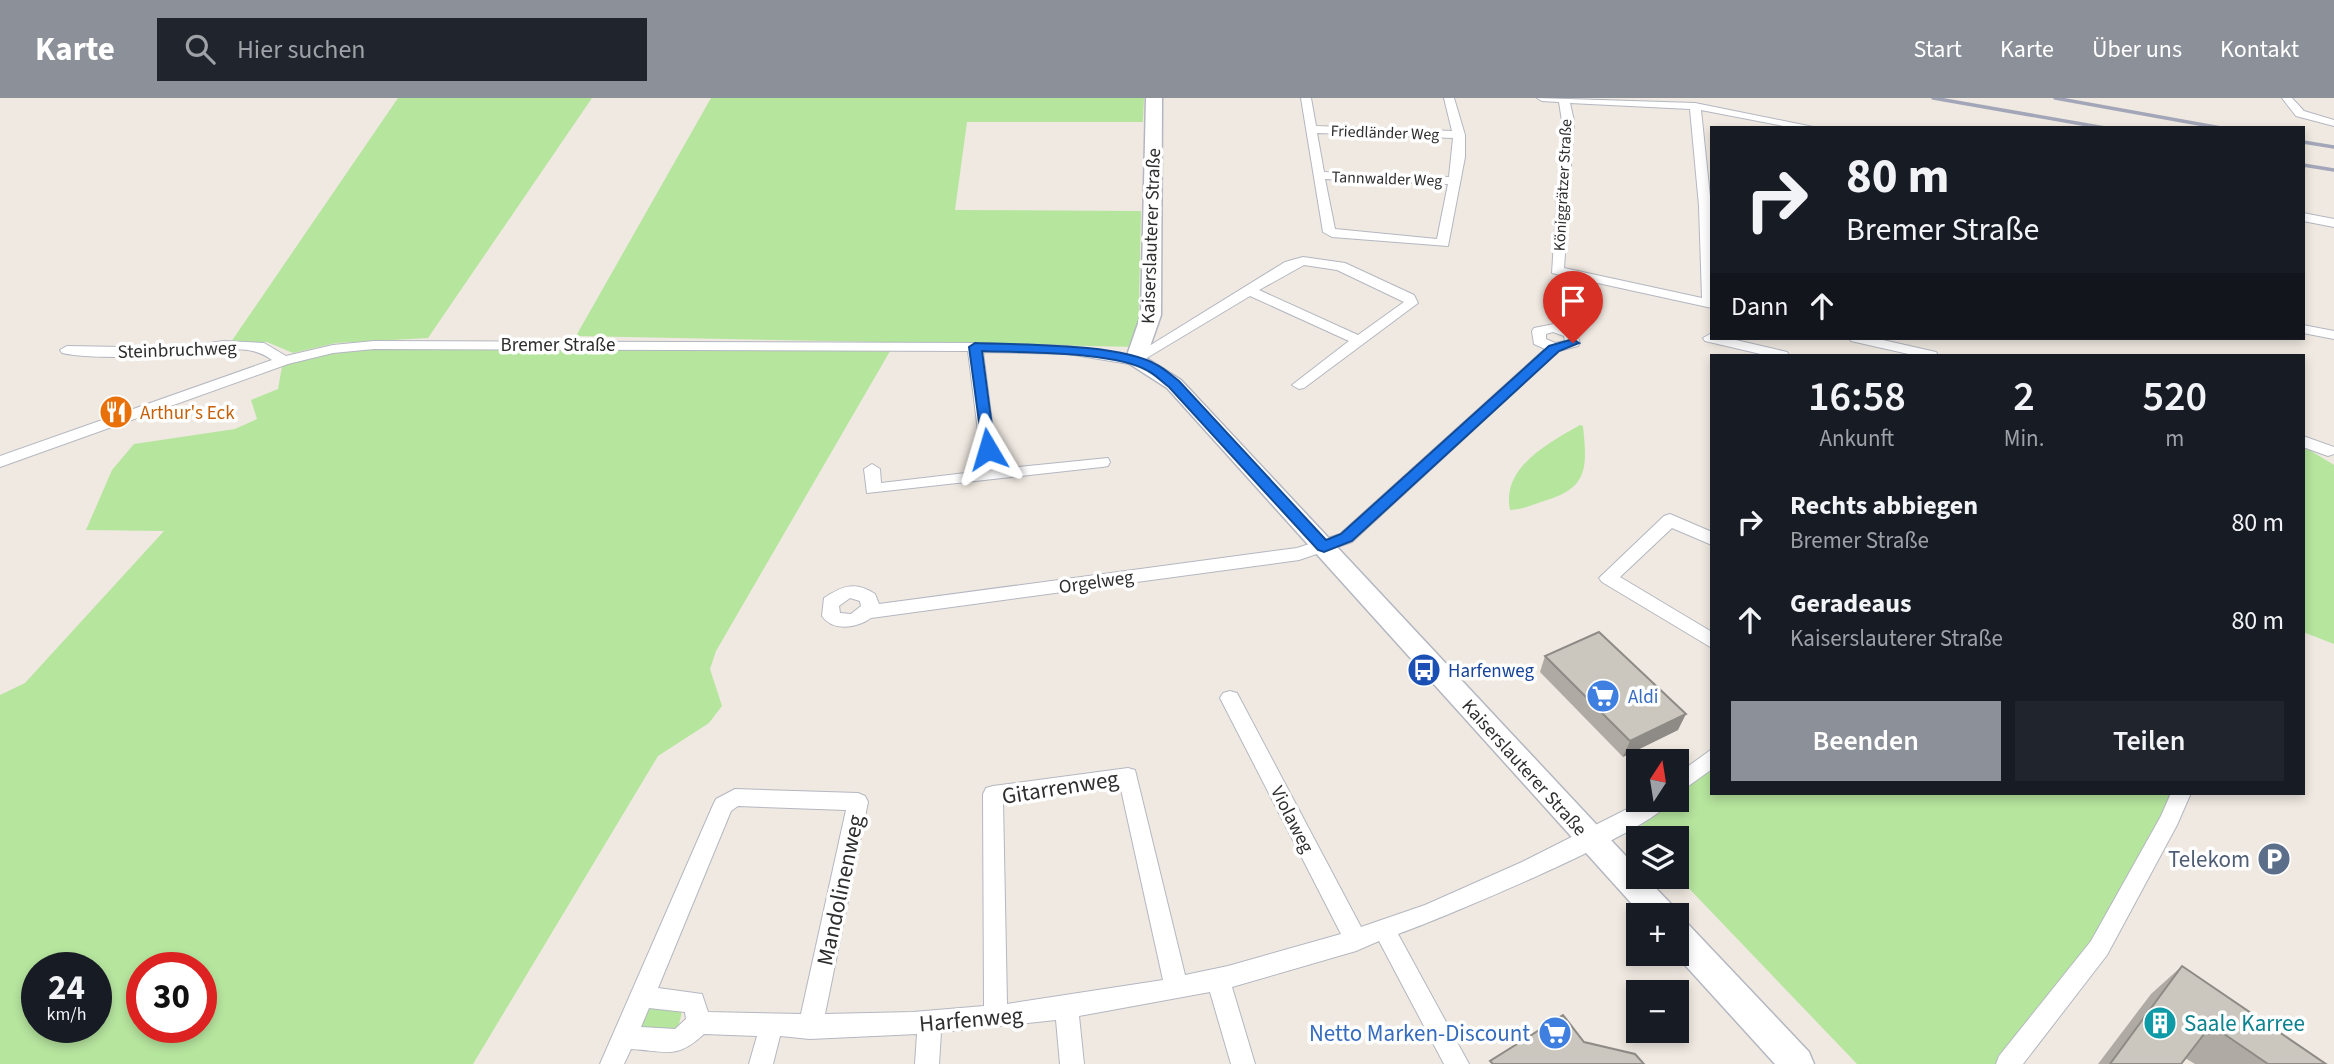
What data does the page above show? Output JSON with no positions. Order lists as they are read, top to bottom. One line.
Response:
{"streets":{"street":["Friedländer Weg","Tannwalder Weg","Königgrätzer Straße","Kaiserslauterer Straße","Bremer Straße","Steinbruchweg","Orgelweg","Gitarrenweg","Violaweg","Mandolinenweg","Harfenweg"]},"crossings":[["Kaiserslauterer Straße","Bremer Straße"],["Kaiserslauterer Straße","Orgelweg"],["Kaiserslauterer Straße","Harfenweg"],["Bremer Straße","Steinbruchweg"],["Gitarrenweg","Harfenweg"],["Violaweg","Harfenweg"],["Mandolinenweg","Harfenweg"]],"places":{"restaurant":["Arthur's Eck"],"bus stop":["Harfenweg"],"supermarket":["Aldi","Netto Marken-Discount"],"parking":["Telekom"],"building":["Saale Karree"]},"north":"top","page":{"header":"Karte","search":"Hier suchen","nav":["Start","Karte","Über uns","Kontakt"],"turn":["80 m","Bremer Straße"],"then":"Dann","eta":["16:58","Ankunft","2","Min.","520","m"],"list":[{"name":"Rechts abbiegen","note":"Bremer Straße","value":"80 m"},{"name":"Geradeaus","note":"Kaiserslauterer Straße","value":"80 m"}],"buttons":["Beenden","Teilen"],"map_buttons":["+","−"],"speed":"24 km/h","limit":"30"}}
